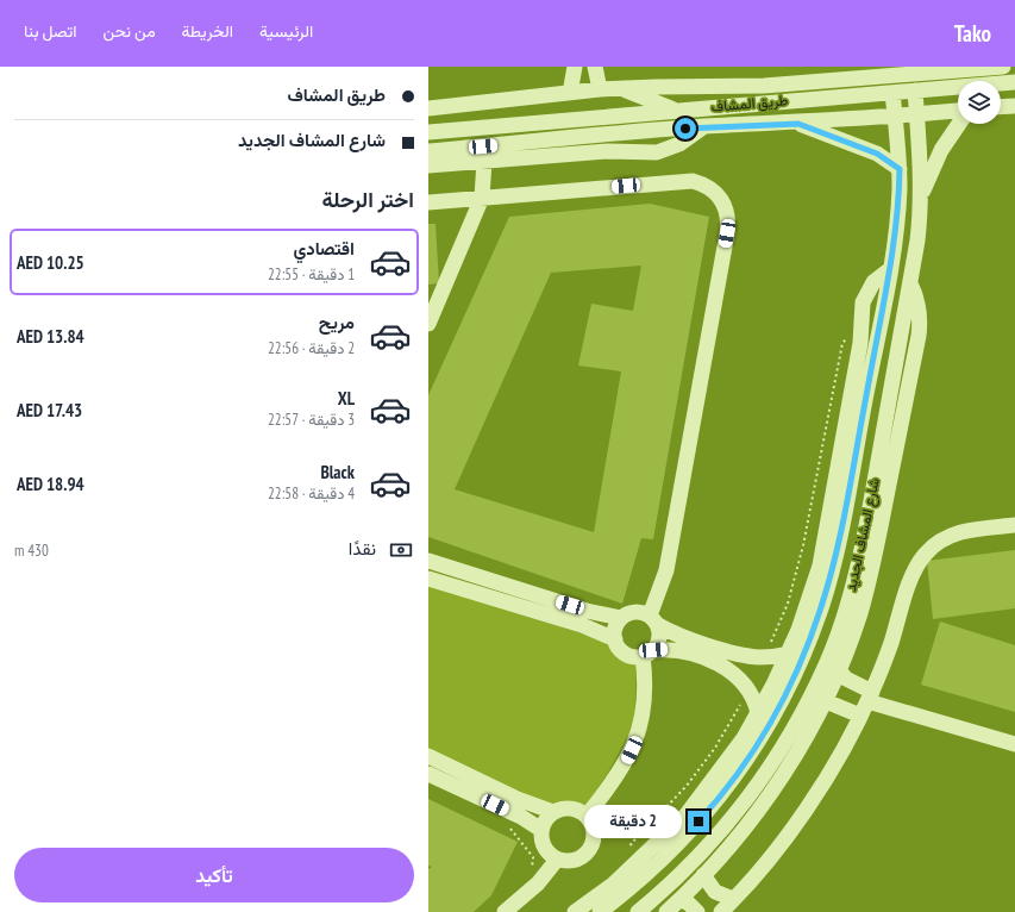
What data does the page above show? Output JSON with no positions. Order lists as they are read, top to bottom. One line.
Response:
{"streets":{"street":["طريق المشاف","شارع المشاف الجديد"]},"crossings":[["طريق المشاف","شارع المشاف الجديد"]],"page":{"header":"Tako","nav":["الرئيسية","الخريطة","من نحن","اتصل بنا"],"banner":["طريق المشاف","شارع المشاف الجديد"],"heading":"اختر الرحلة","list":[{"name":"اقتصادي","note":"1 دقيقة · 22:55","value":"AED 10.25"},{"name":"مريح","note":"2 دقيقة · 22:56","value":"AED 13.84"},{"name":"XL","note":"3 دقيقة · 22:57","value":"AED 17.43"},{"name":"Black","note":"4 دقيقة · 22:58","value":"AED 18.94"}],"pay":["نقدًا","430 m"],"bubble":"2 دقيقة","buttons":"تأكيد"}}
